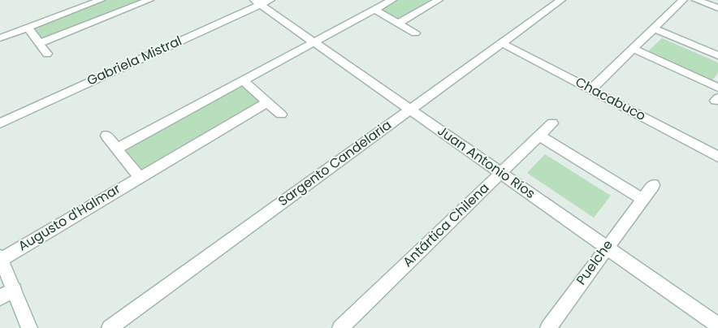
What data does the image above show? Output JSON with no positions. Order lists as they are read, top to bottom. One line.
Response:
{"streets":{"street":["Gabriela Mistral","Chacabuco","Juan Antonio Ríos","Sargento Candelaria","Augusto d'Halmar","Antártica Chilena","Puelche"]},"crossings":[["Gabriela Mistral","Juan Antonio Ríos"],["Chacabuco","Sargento Candelaria"],["Juan Antonio Ríos","Sargento Candelaria"],["Juan Antonio Ríos","Antártica Chilena"],["Juan Antonio Ríos","Puelche"]]}
